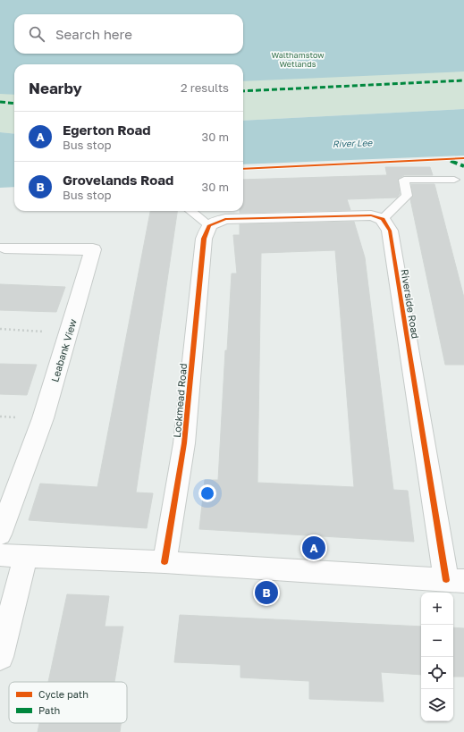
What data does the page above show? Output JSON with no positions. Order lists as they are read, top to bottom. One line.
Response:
{"streets":{"street":["Riverside Road","Leabank View","Lockmead Road"]},"water":["River Lee"],"parks":["Walthamstow Wetlands"],"legend":["Cycle path","Path"],"page":{"search":"Search here","heading":["Nearby","2 results"],"list":[{"mark":"A","name":"Egerton Road","note":"Bus stop","value":"30 m"},{"mark":"B","name":"Grovelands Road","note":"Bus stop","value":"30 m"}],"pins":["A","B"],"map_buttons":["+","−"]}}
